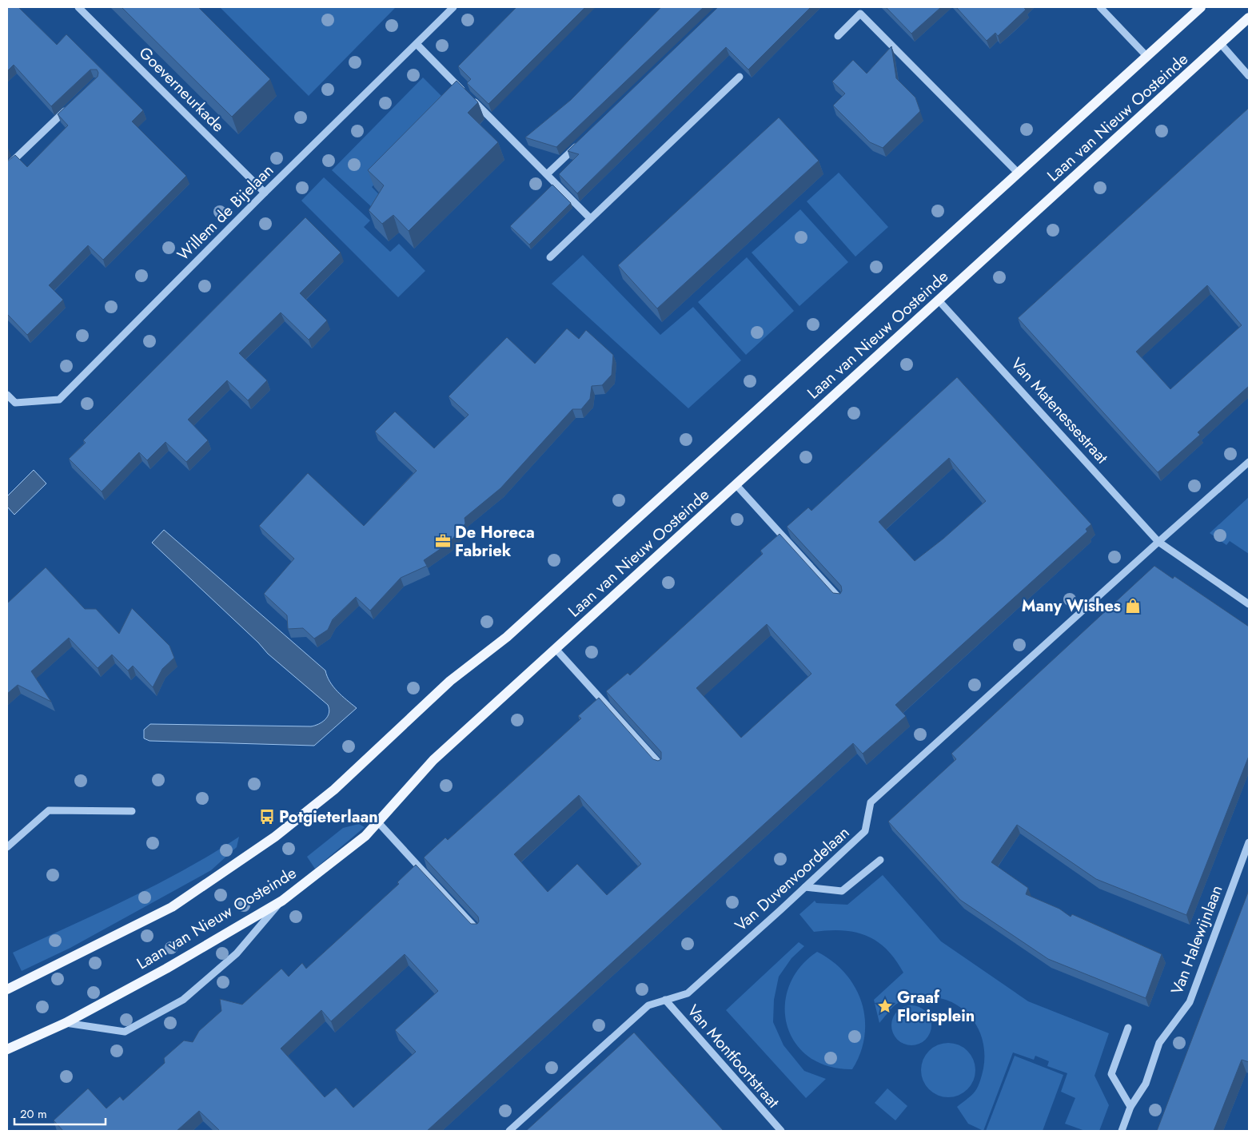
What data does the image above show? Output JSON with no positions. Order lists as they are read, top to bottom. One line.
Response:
{"streets":{"main road":["Laan van Nieuw Oosteinde"],"street":["Goeverneurkade","Willem de Bijelaan","Van Matenessestraat","Van Duvenvoordelaan","Van Halewijnlaan","Van Montfoortstraat"]},"crossings":[["Goeverneurkade","Willem de Bijelaan"],["Laan van Nieuw Oosteinde","Van Matenessestraat"],["Van Matenessestraat","Van Duvenvoordelaan"],["Van Duvenvoordelaan","Van Montfoortstraat"]],"places":{"office":["De Horeca Fabriek"],"shop":["Many Wishes"],"bus stop":["Potgieterlaan"],"place":["Graaf Florisplein"]},"scale_bar":"20 m"}
